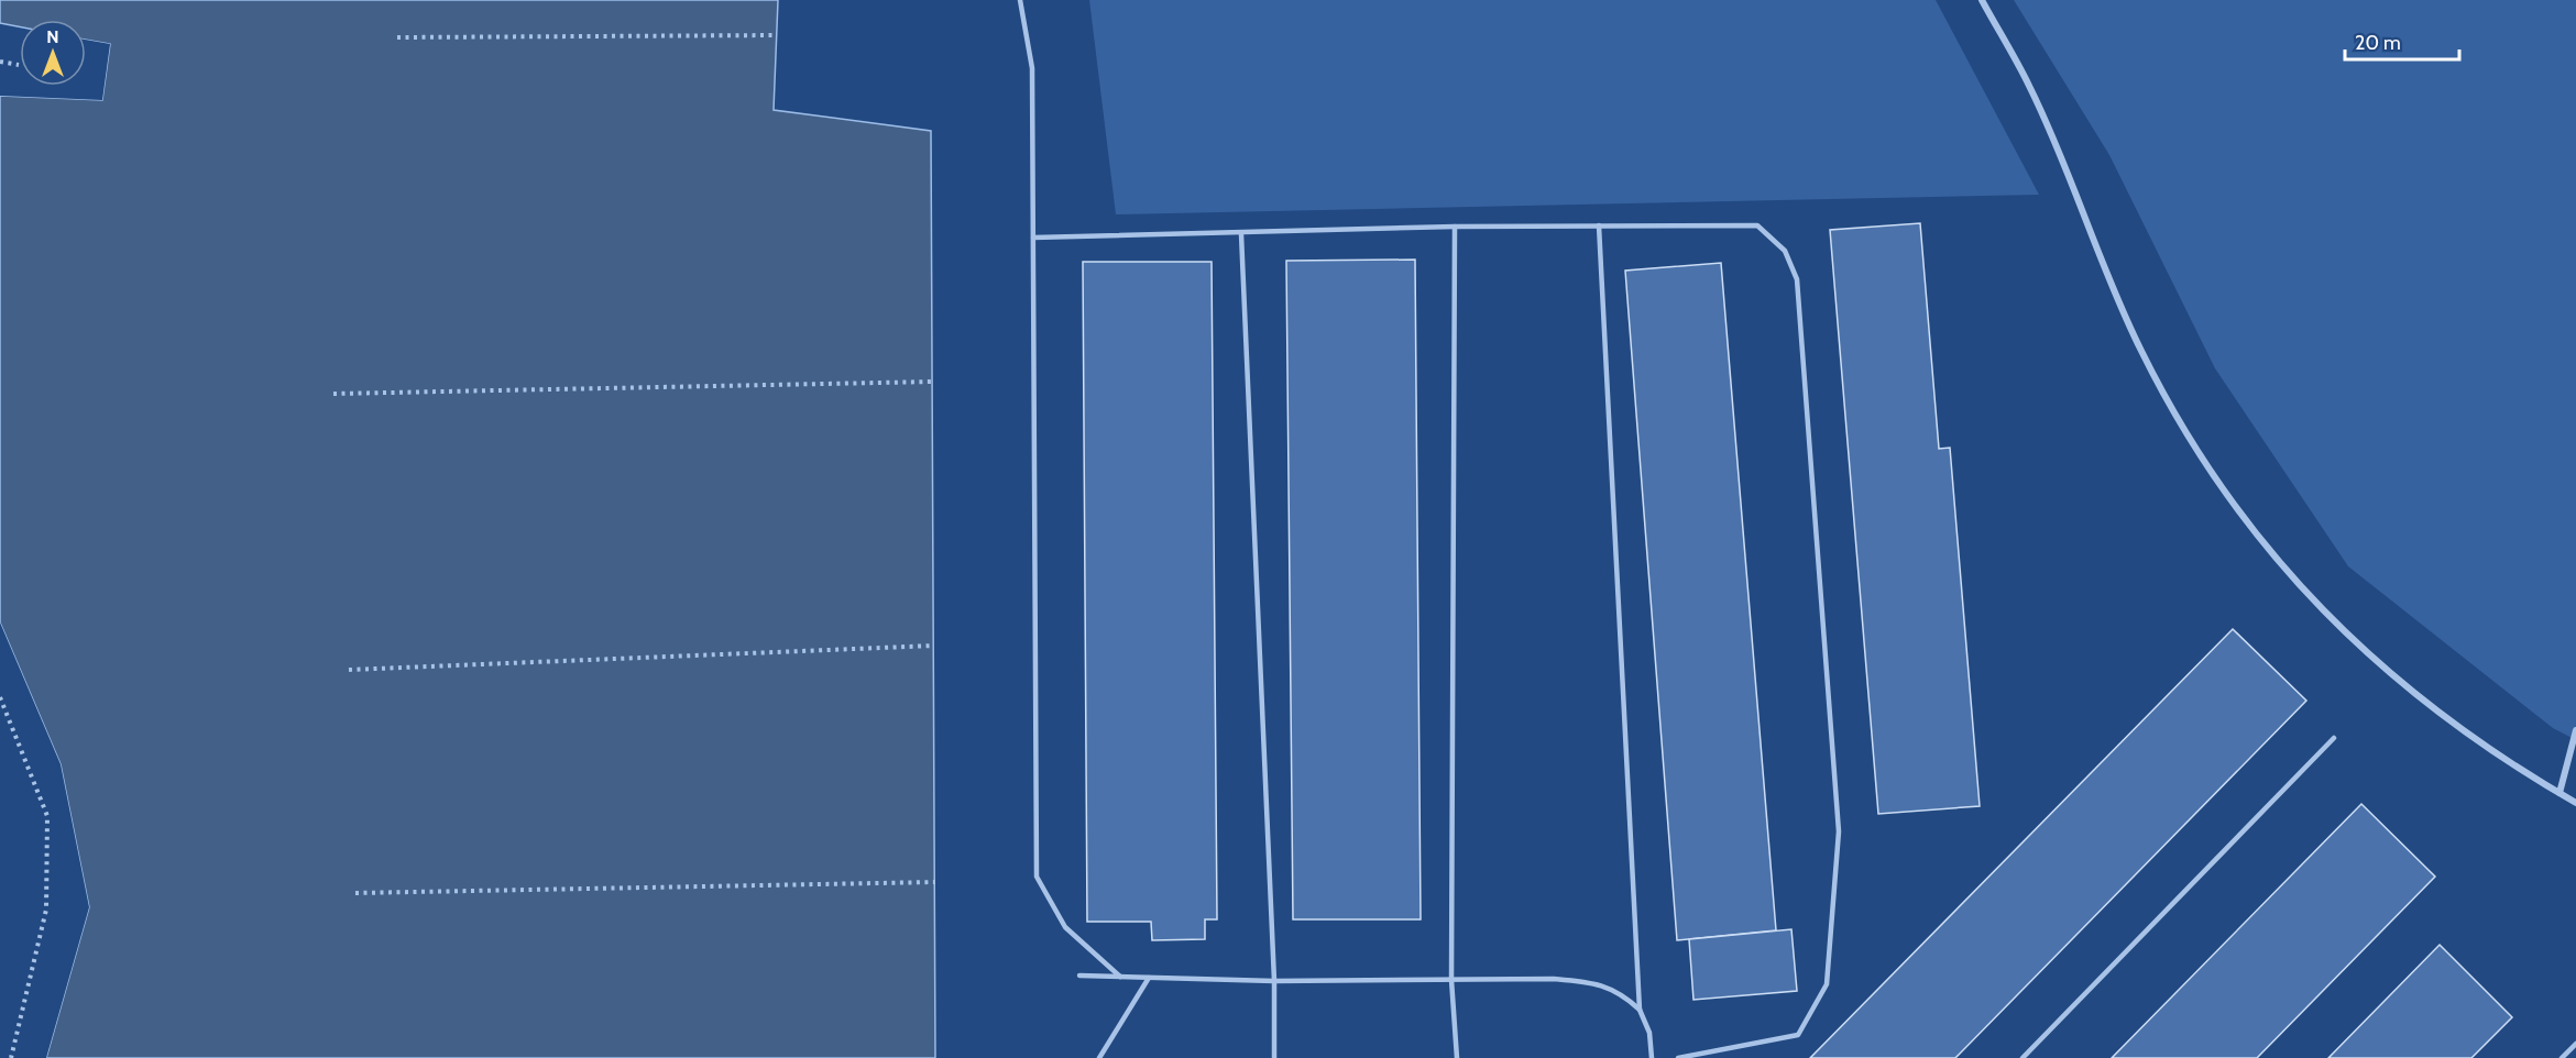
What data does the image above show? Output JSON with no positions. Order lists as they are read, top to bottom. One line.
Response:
{"scale_bar":"20 m","north":"top"}
